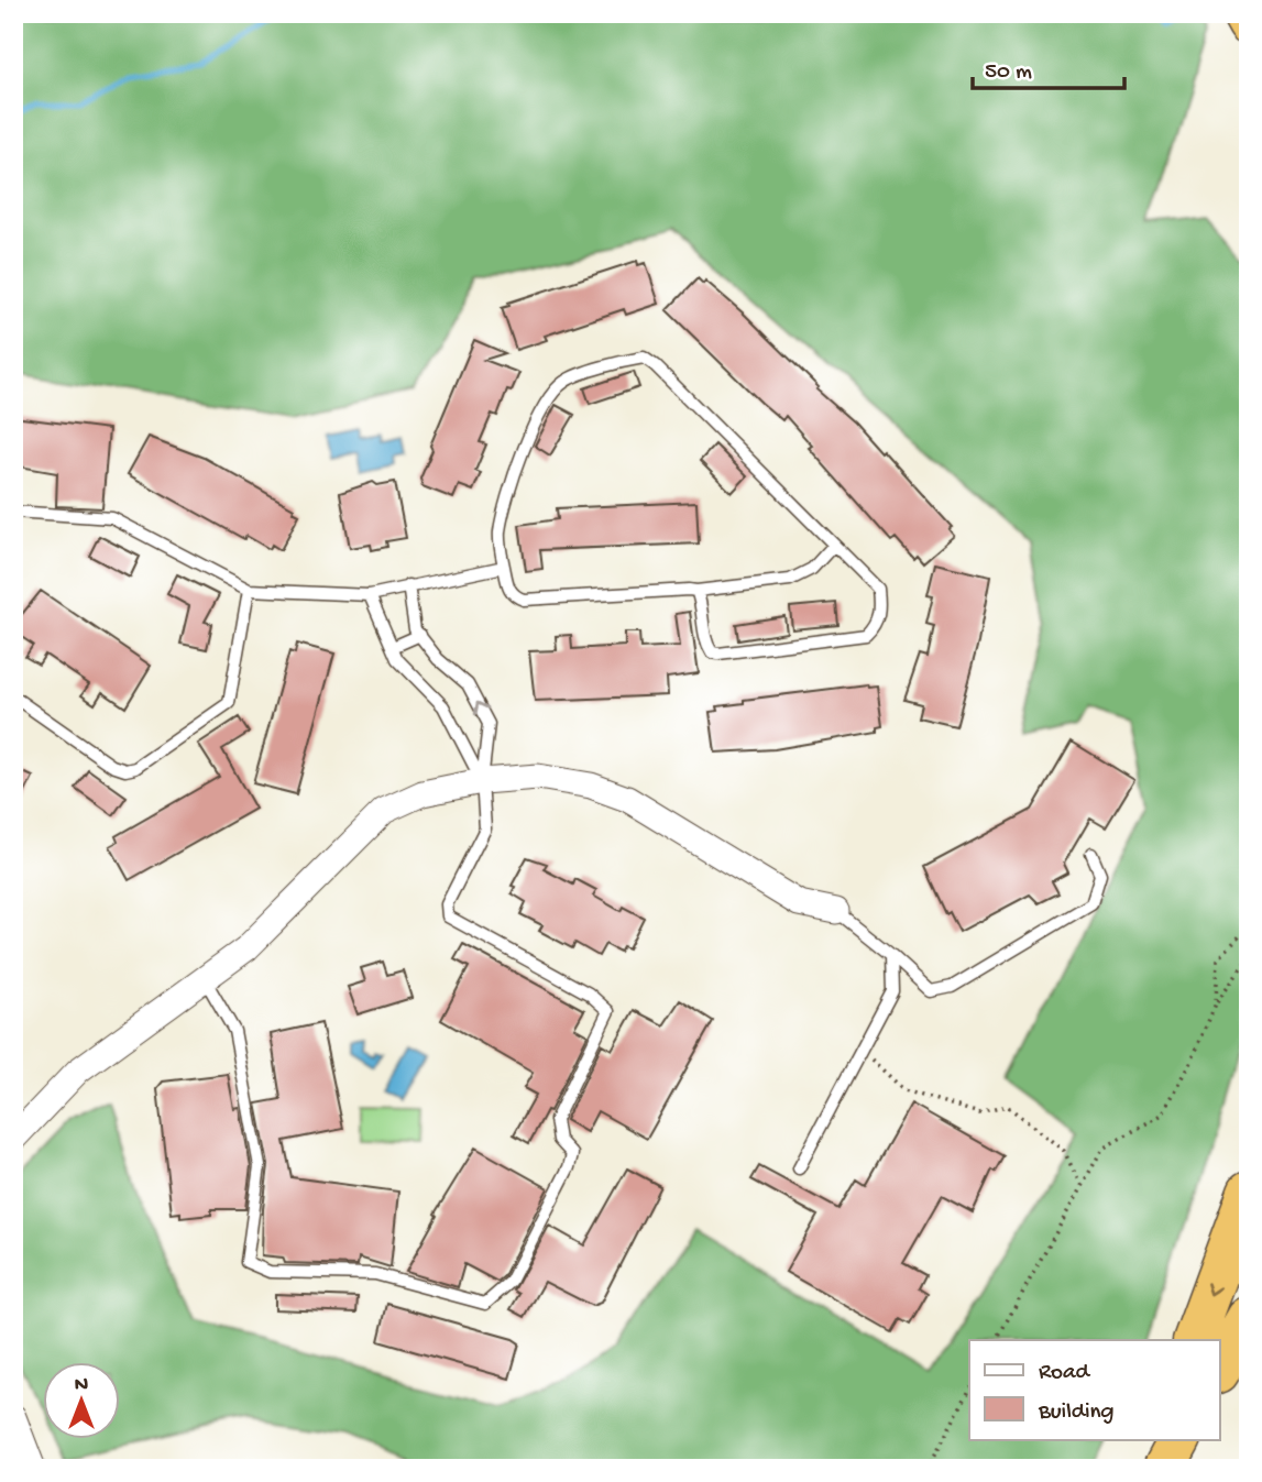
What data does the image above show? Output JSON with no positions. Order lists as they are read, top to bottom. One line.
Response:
{"legend":["Road","Building"],"scale_bar":"50 m","north":"top"}
